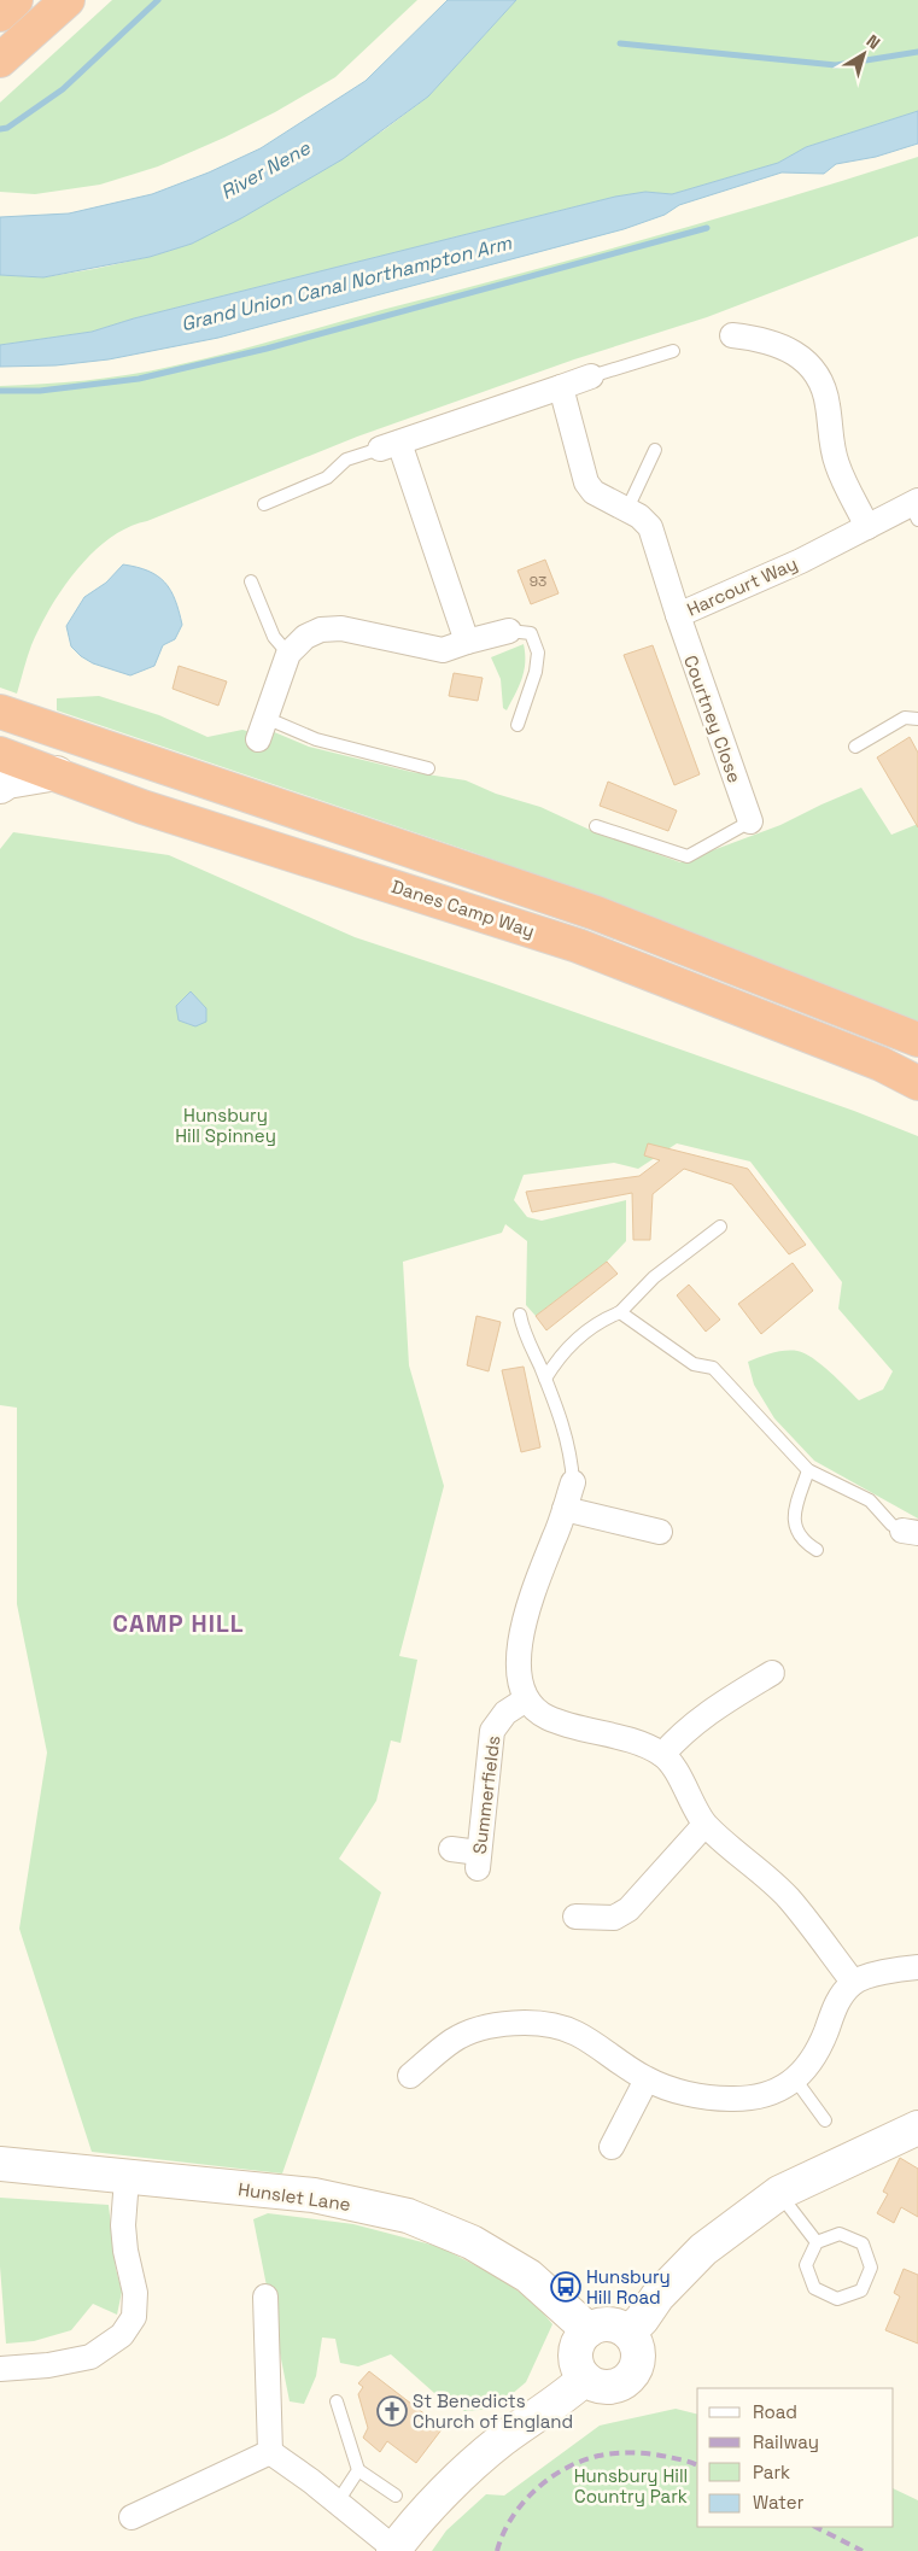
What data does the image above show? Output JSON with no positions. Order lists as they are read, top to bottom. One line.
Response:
{"streets":{"highway":["Danes Camp Way"],"street":["Harcourt Way","Courtney Close","Summerfields","Hunslet Lane"]},"crossings":[["Harcourt Way","Courtney Close"]],"districts":["CAMP HILL"],"water":["River Nene","Grand Union Canal Northampton Arm"],"parks":["Hunsbury Hill Spinney","Hunsbury Hill Country Park"],"places":{"bus stop":["Hunsbury Hill Road"],"church":["St Benedicts Church of England"]},"house_numbers":["93"],"legend":["Road","Railway","Park","Water"],"north":"top right"}
